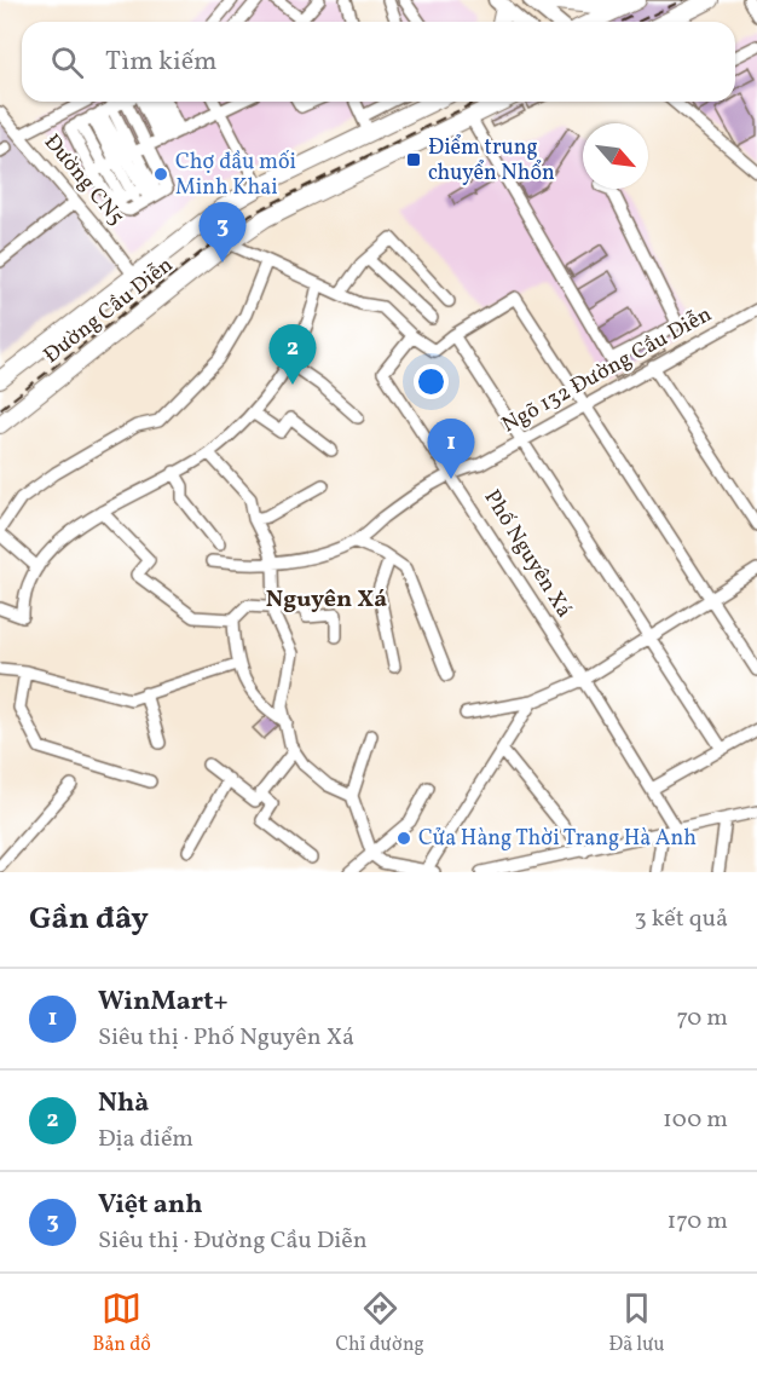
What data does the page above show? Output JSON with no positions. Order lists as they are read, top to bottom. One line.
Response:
{"streets":{"highway":["Đường Cầu Diễn"],"street":["Đường CN5","Ngõ 132 Đường Cầu Diễn","Phố Nguyên Xá"]},"crossings":[["Đường CN5","Đường Cầu Diễn"],["Ngõ 132 Đường Cầu Diễn","Phố Nguyên Xá"]],"districts":["Nguyên Xá"],"places":{"transit":["Điểm trung chuyển Nhổn"],"other":["Chợ đầu mối Minh Khai","Cửa Hàng Thời Trang Hà Anh"]},"north":"bottom right","page":{"search":"Tìm kiếm","pins":["3","2","1"],"heading":["Gần đây","3 kết quả"],"list":[{"mark":"1","name":"WinMart+","note":"Siêu thị · Phố Nguyên Xá","value":"70 m"},{"mark":"2","name":"Nhà","note":"Địa điểm","value":"100 m"},{"mark":"3","name":"Việt anh","note":"Siêu thị · Đường Cầu Diễn","value":"170 m"}],"nav":["Bản đồ","Chỉ đường","Đã lưu"]}}
